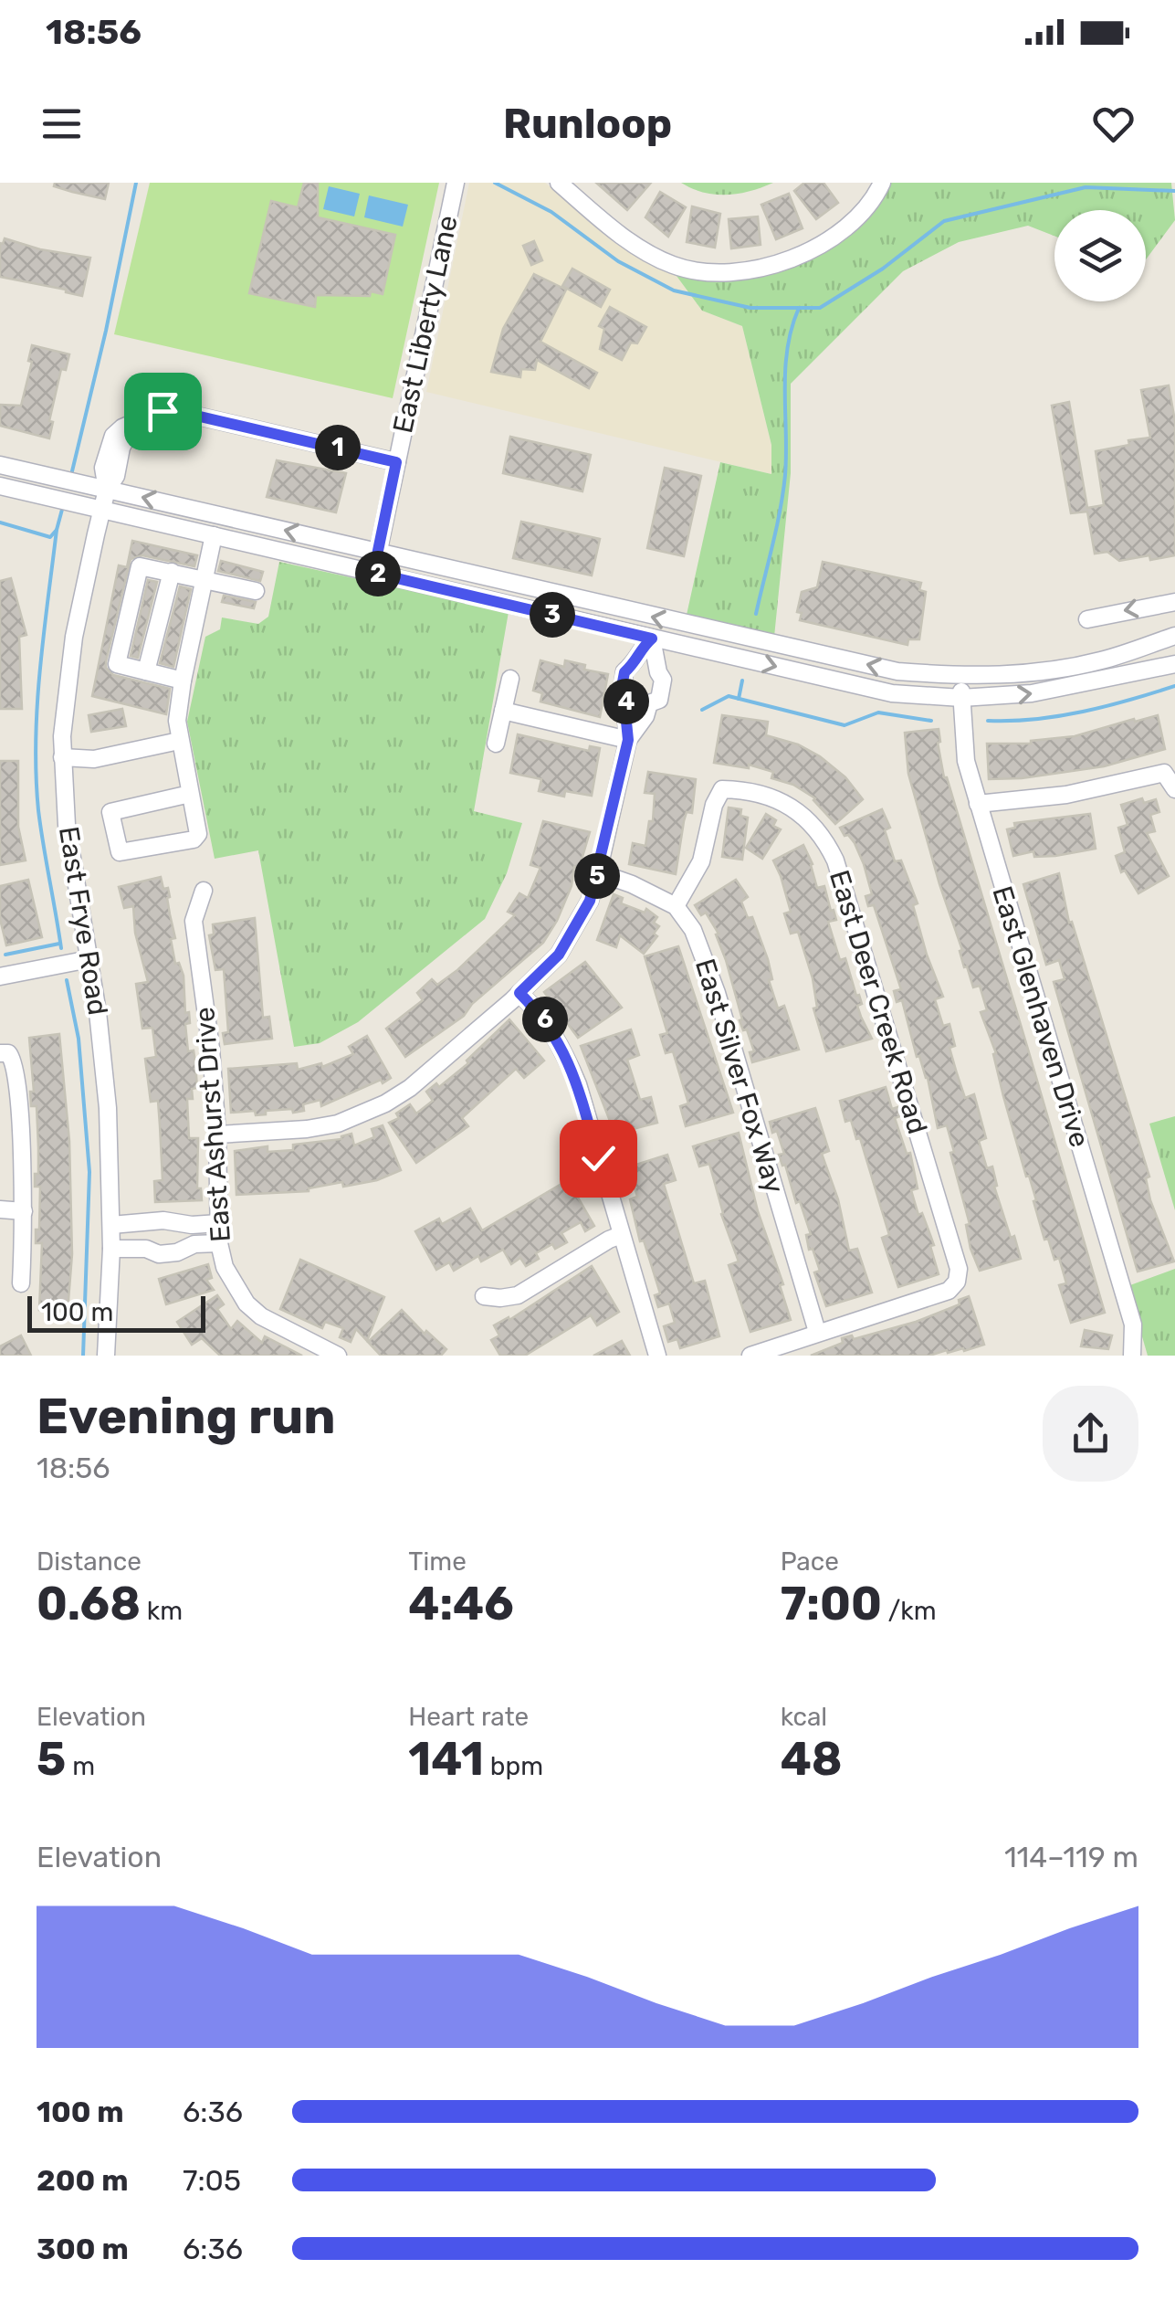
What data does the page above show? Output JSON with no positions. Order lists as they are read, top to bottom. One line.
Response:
{"streets":{"street":["East Liberty Lane","East Frye Road","East Deer Creek Road","East Glenhaven Drive","East Silver Fox Way","East Ashurst Drive"]},"crossings":[["East Liberty Lane","East Frye Road"],["East Deer Creek Road","East Silver Fox Way"]],"scale_bar":"100 m","page":{"status":"18:56","header":"Runloop","pins":["1","2","3","4","5","6"],"scale":"100 m","heading":["Evening run","18:56"],"stats":[["Distance","0.68 km"],["Time","4:46"],["Pace","7:00 /km"],["Elevation","5 m"],["Heart rate","141 bpm"],["kcal","48"]],"chart":["Elevation","114–119 m"],"list":[{"name":"100 m","note":"6:36"},{"name":"200 m","note":"7:05"},{"name":"300 m","note":"6:36"}]}}
